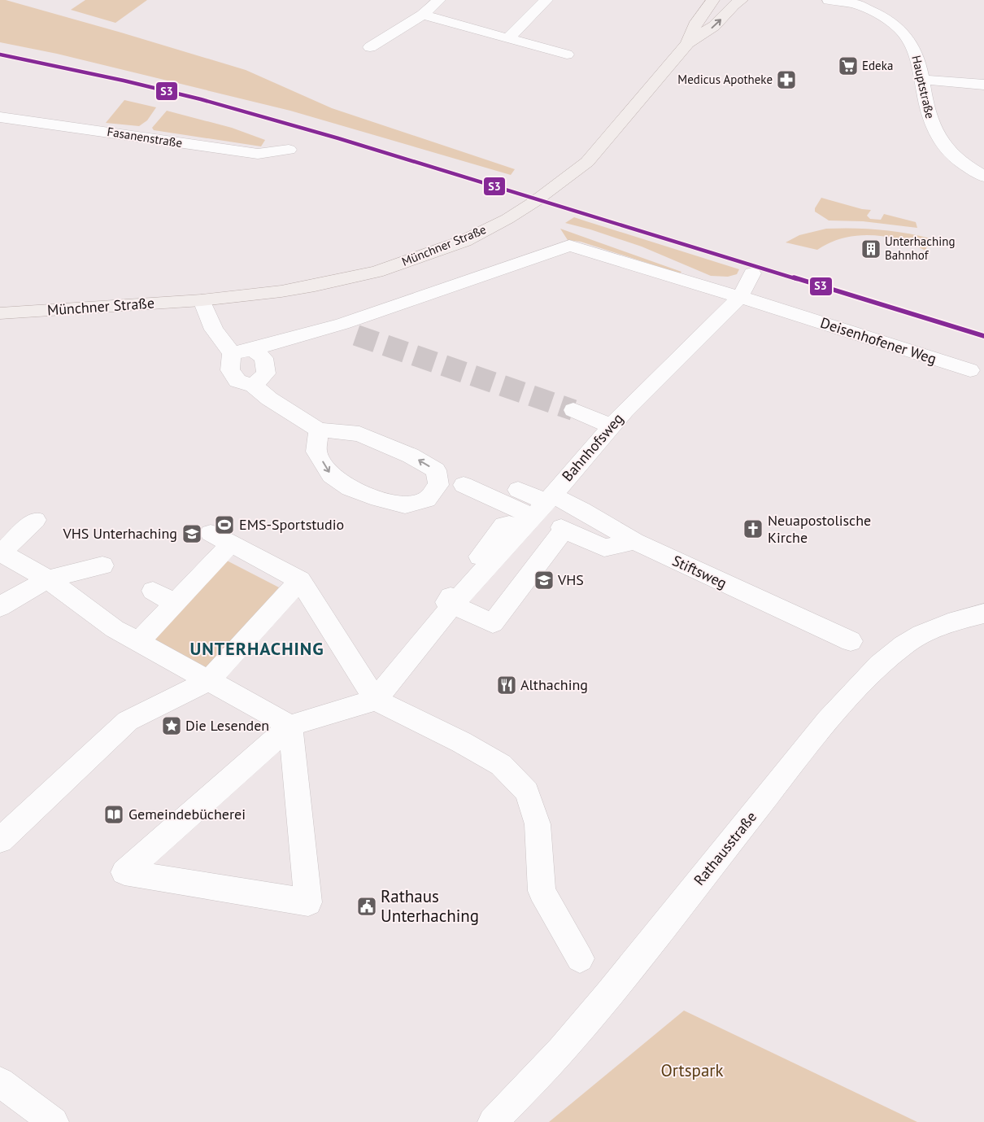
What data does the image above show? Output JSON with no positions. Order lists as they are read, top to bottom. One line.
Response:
{"streets":{"main road":["Münchner Straße"],"street":["Hauptstraße","Fasanenstraße","Deisenhofener Weg","Bahnhofsweg","Stiftsweg","Rathausstraße"]},"crossings":[["Deisenhofener Weg","Bahnhofsweg"],["Bahnhofsweg","Stiftsweg"]],"districts":["UNTERHACHING"],"parks":["Ortspark"],"places":{"supermarket":["Edeka"],"pharmacy":["Medicus Apotheke"],"building":["Unterhaching Bahnhof"],"sports":["EMS-Sportstudio"],"church":["Neuapostolische Kirche"],"school or university":["VHS Unterhaching","VHS"],"restaurant":["Althaching"],"place":["Die Lesenden"],"library":["Gemeindebücherei"],"public building":["Rathaus Unterhaching"]},"lines":["transit line S3"]}
